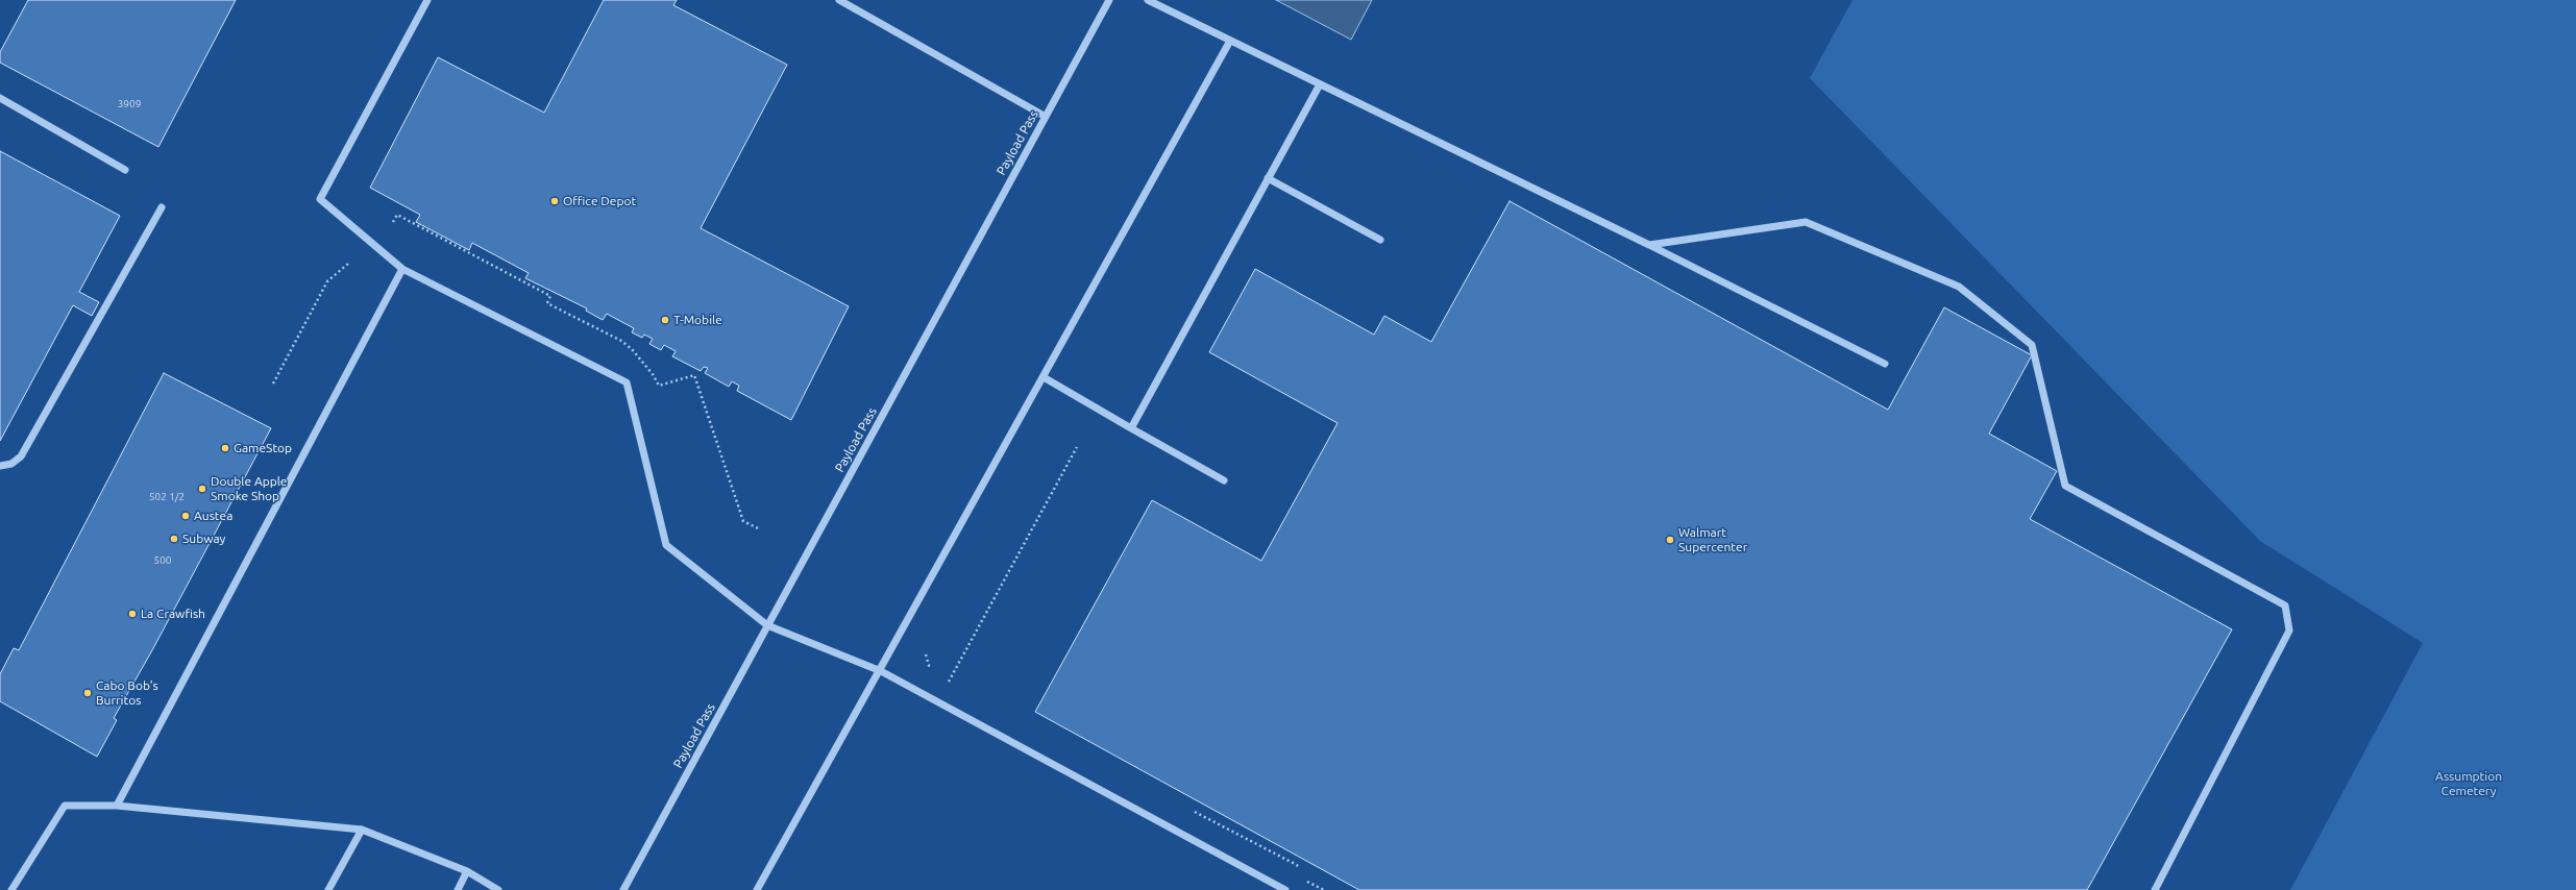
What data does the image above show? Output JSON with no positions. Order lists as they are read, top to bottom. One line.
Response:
{"streets":{"street":["Payload Pass"]},"parks":["Assumption Cemetery"],"places":["Office Depot","T-Mobile","GameStop","Double Apple Smoke Shop","Austea","Subway","Walmart Supercenter","La Crawfish","Cabo Bob's Burritos"],"house_numbers":["3909","502 1/2","500"]}
